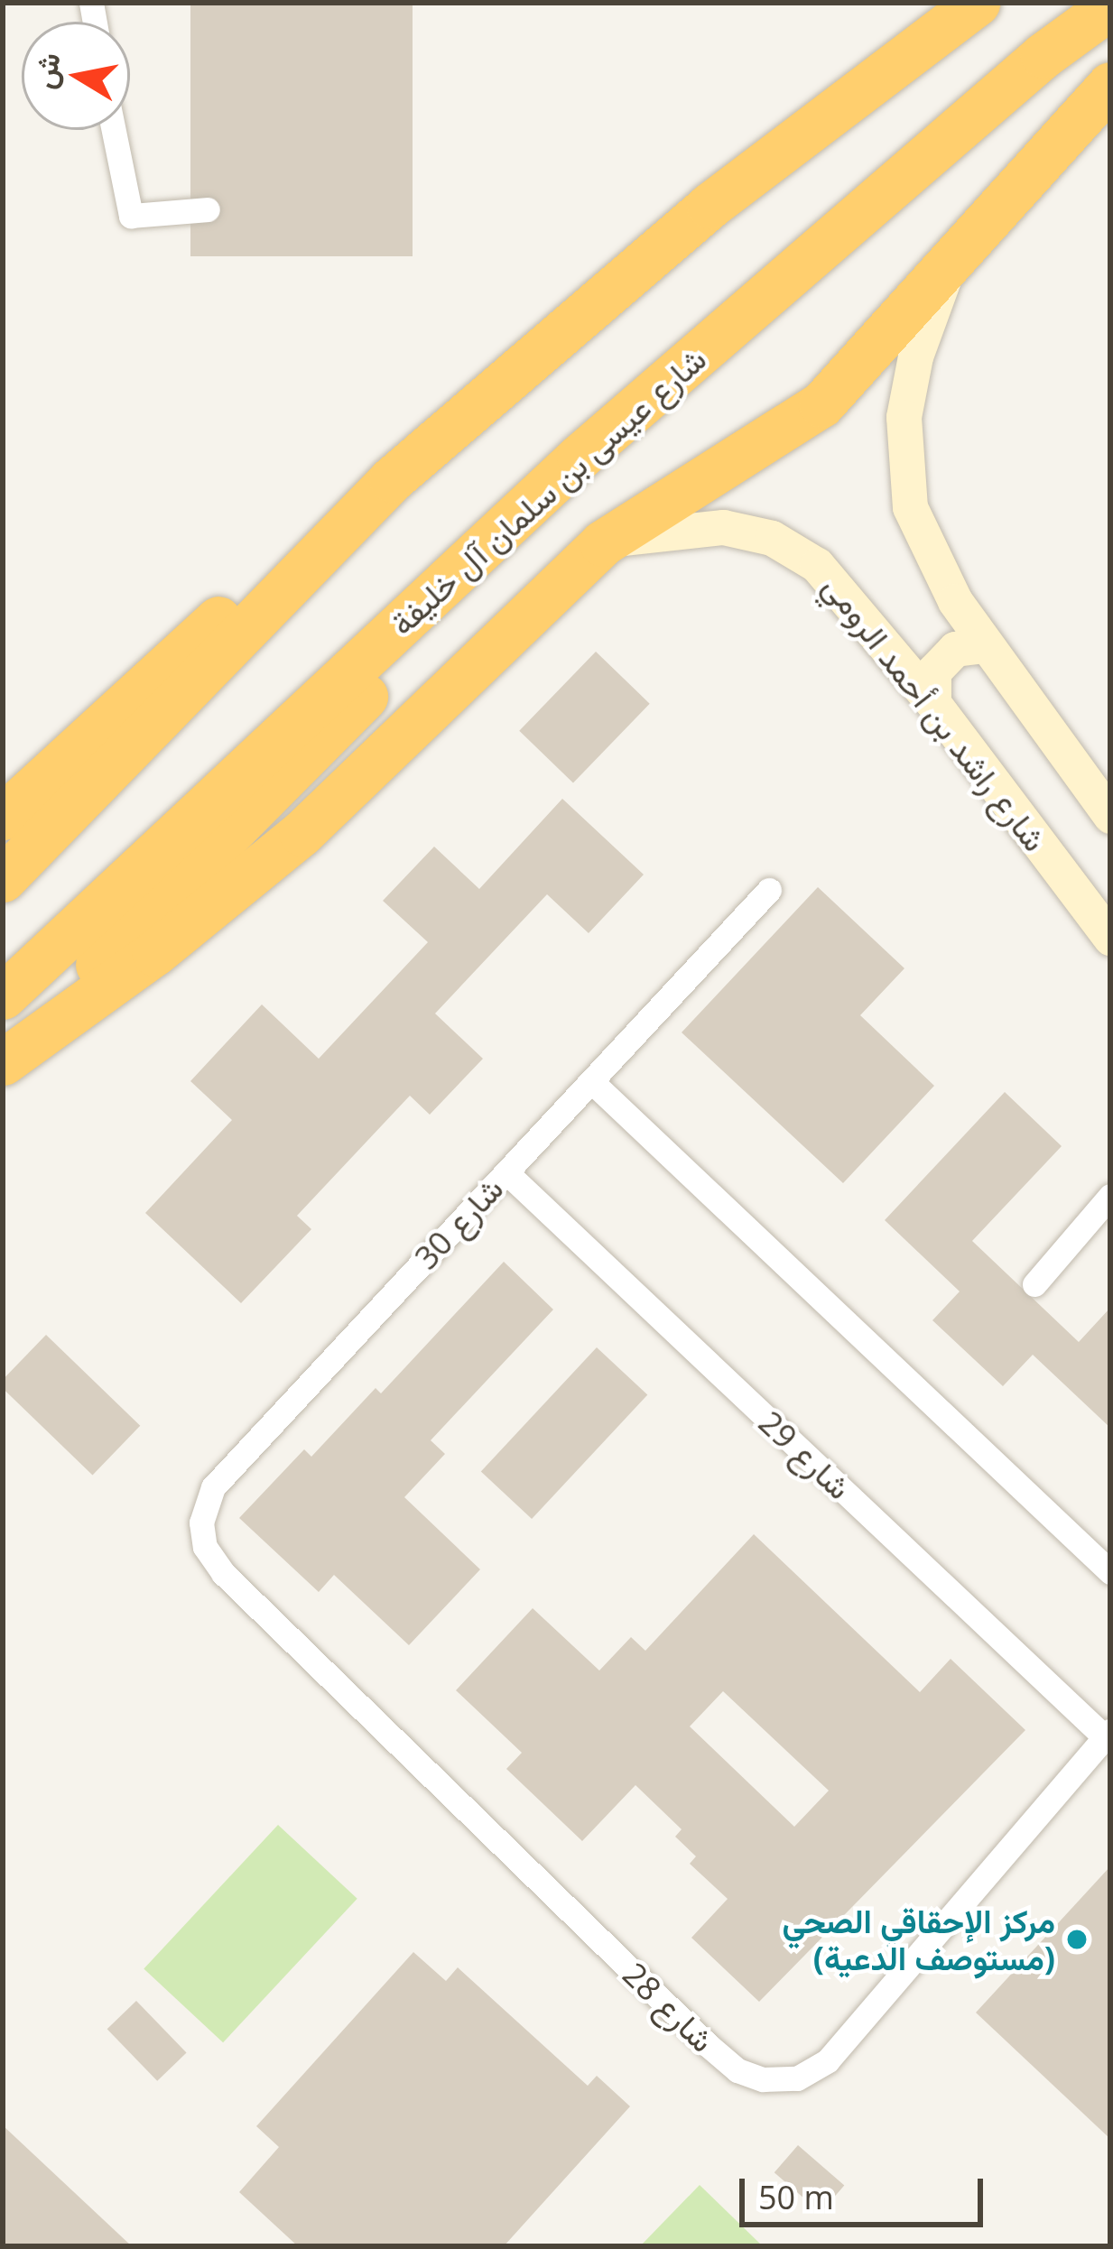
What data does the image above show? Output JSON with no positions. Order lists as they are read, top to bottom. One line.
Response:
{"streets":{"highway":["شارع عيسى بن سلمان آل خليفة"],"street":["شارع راشد بن أحمد الرومي","شارع 30","شارع 29","شارع 28"]},"crossings":[["شارع 30","شارع 29"],["شارع 30","شارع 28"],["شارع 29","شارع 28"]],"places":["مركز الإحقاقي الصحي (مستوصف الدعية)"],"scale_bar":"50 m","north":"left"}
